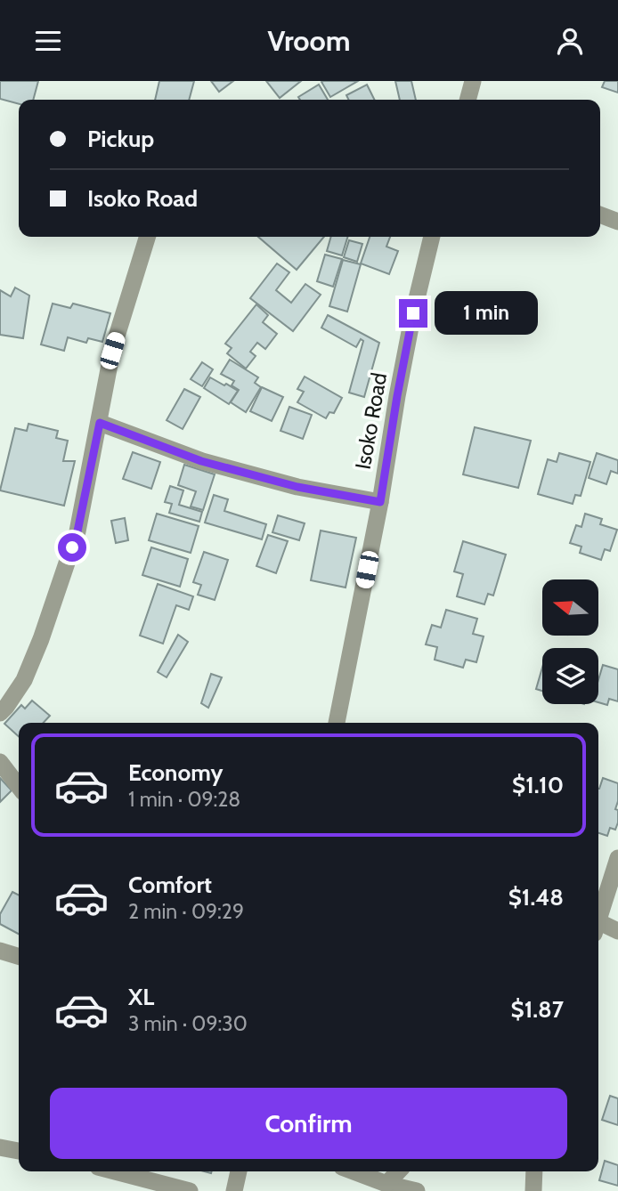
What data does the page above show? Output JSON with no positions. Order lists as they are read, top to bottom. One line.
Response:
{"streets":{"street":["Isoko Road"]},"north":"left","page":{"header":"Vroom","banner":["Pickup","Isoko Road"],"bubble":"1 min","list":[{"name":"Economy","note":"1 min · 09:28","value":"$1.10"},{"name":"Comfort","note":"2 min · 09:29","value":"$1.48"},{"name":"XL","note":"3 min · 09:30","value":"$1.87"}],"buttons":"Confirm"}}
